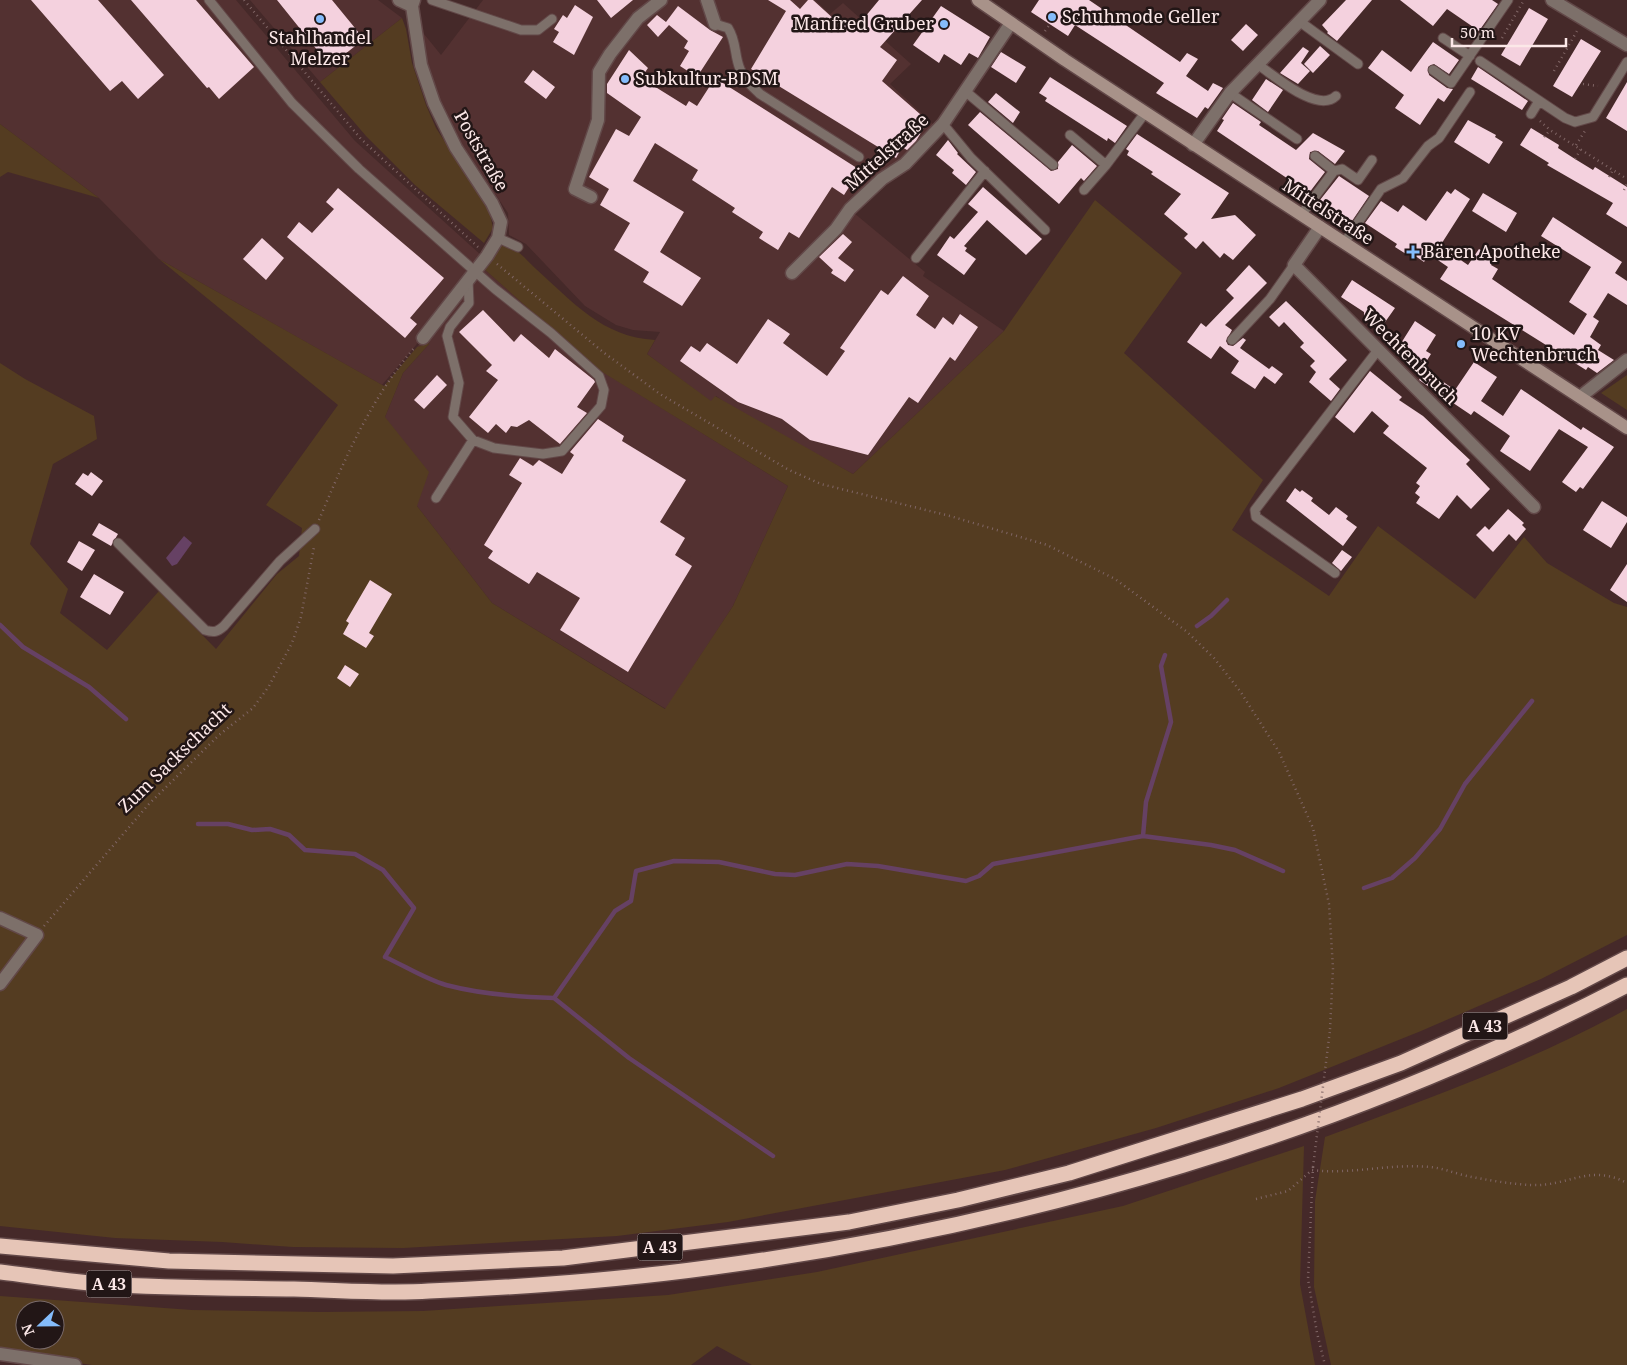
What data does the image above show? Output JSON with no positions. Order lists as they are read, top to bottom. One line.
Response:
{"streets":{"highway":["A 43"],"main road":["Mittelstraße"],"street":["Poststraße","Wechtenbruch"],"path":["Zum Sackschacht"]},"places":{"other":["Schuhmode Geller","Stahlhandel Melzer","Manfred Gruber","Subkultur-BDSM","10 KV Wechtenbruch"],"health":["Bären Apotheke"]},"scale_bar":"50 m","north":"left"}
